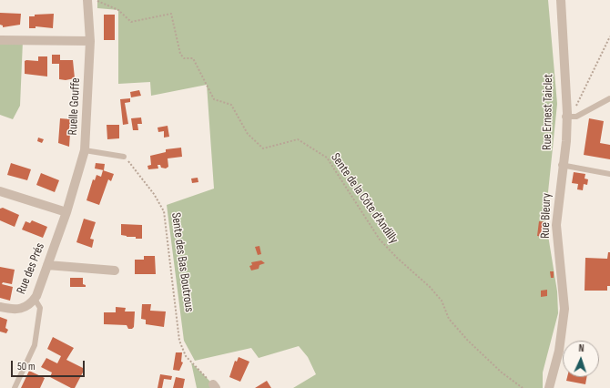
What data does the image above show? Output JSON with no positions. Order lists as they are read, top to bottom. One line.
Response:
{"streets":{"street":["Ruelle Gouffe","Rue Ernest Taiclet","Rue Bleury","Rue des Prés"],"path":["Sente de la Côte d'Andilly","Sente des Bas Boutrous"]},"crossings":[["Ruelle Gouffe","Rue des Prés"],["Rue Ernest Taiclet","Rue Bleury"]],"scale_bar":"50 m","north":"top"}
